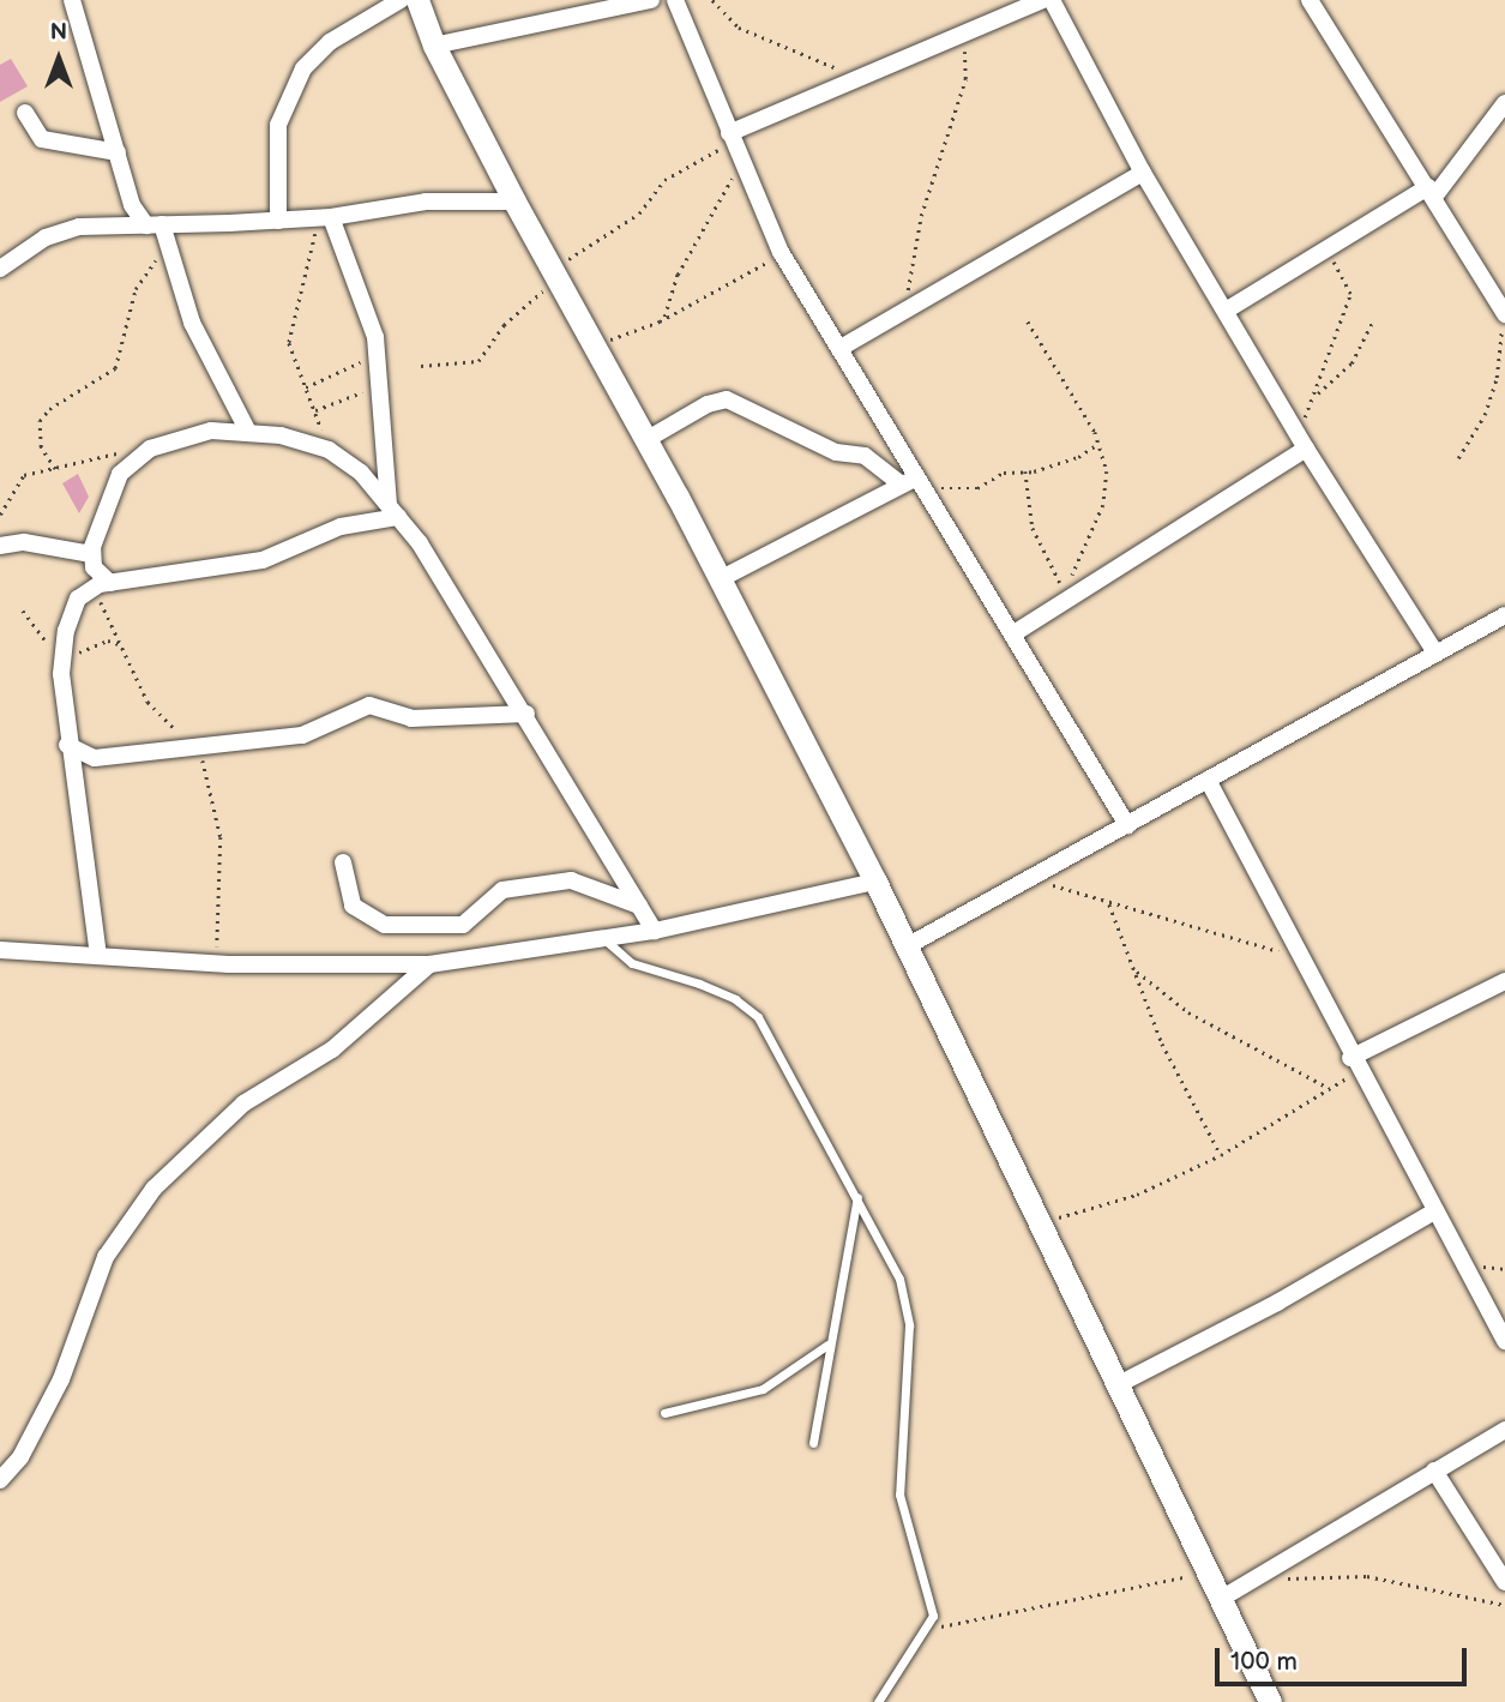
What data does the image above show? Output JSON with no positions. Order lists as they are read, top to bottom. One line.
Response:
{"scale_bar":"100 m","north":"top"}
